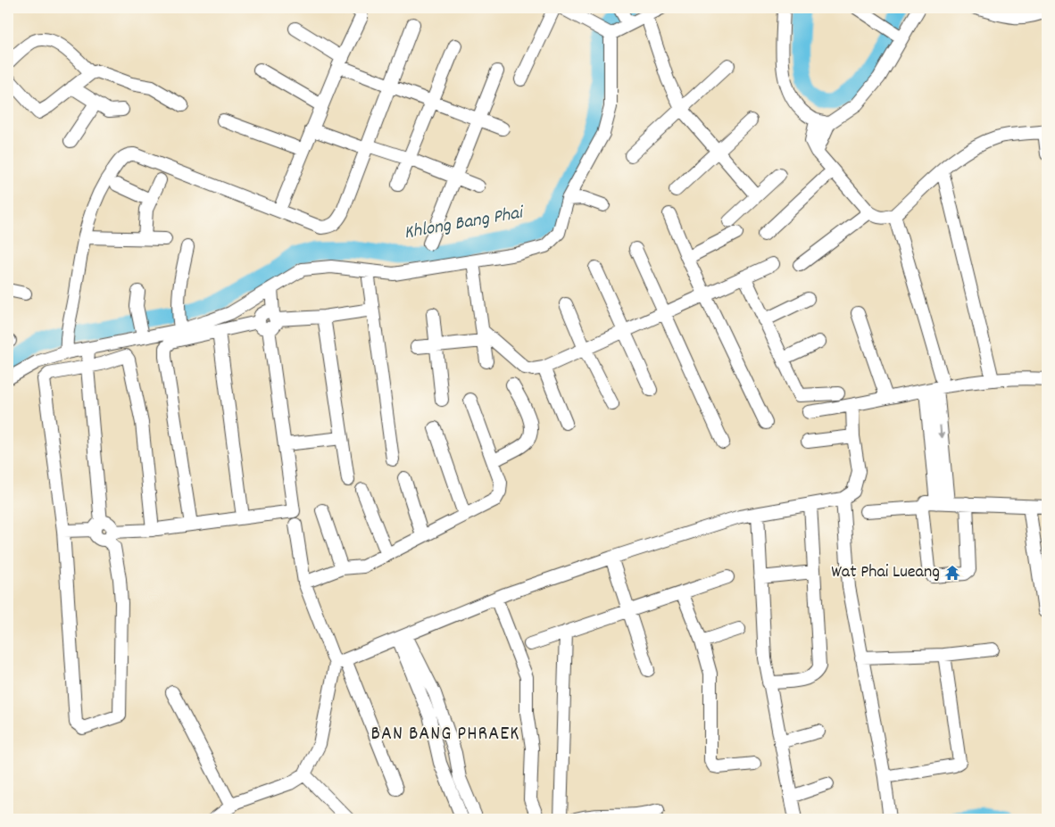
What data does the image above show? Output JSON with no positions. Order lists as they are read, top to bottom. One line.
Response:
{"districts":["BAN BANG PHRAEK"],"water":["Khlong Bang Phai"],"places":{"temple":["Wat Phai Lueang"]}}
